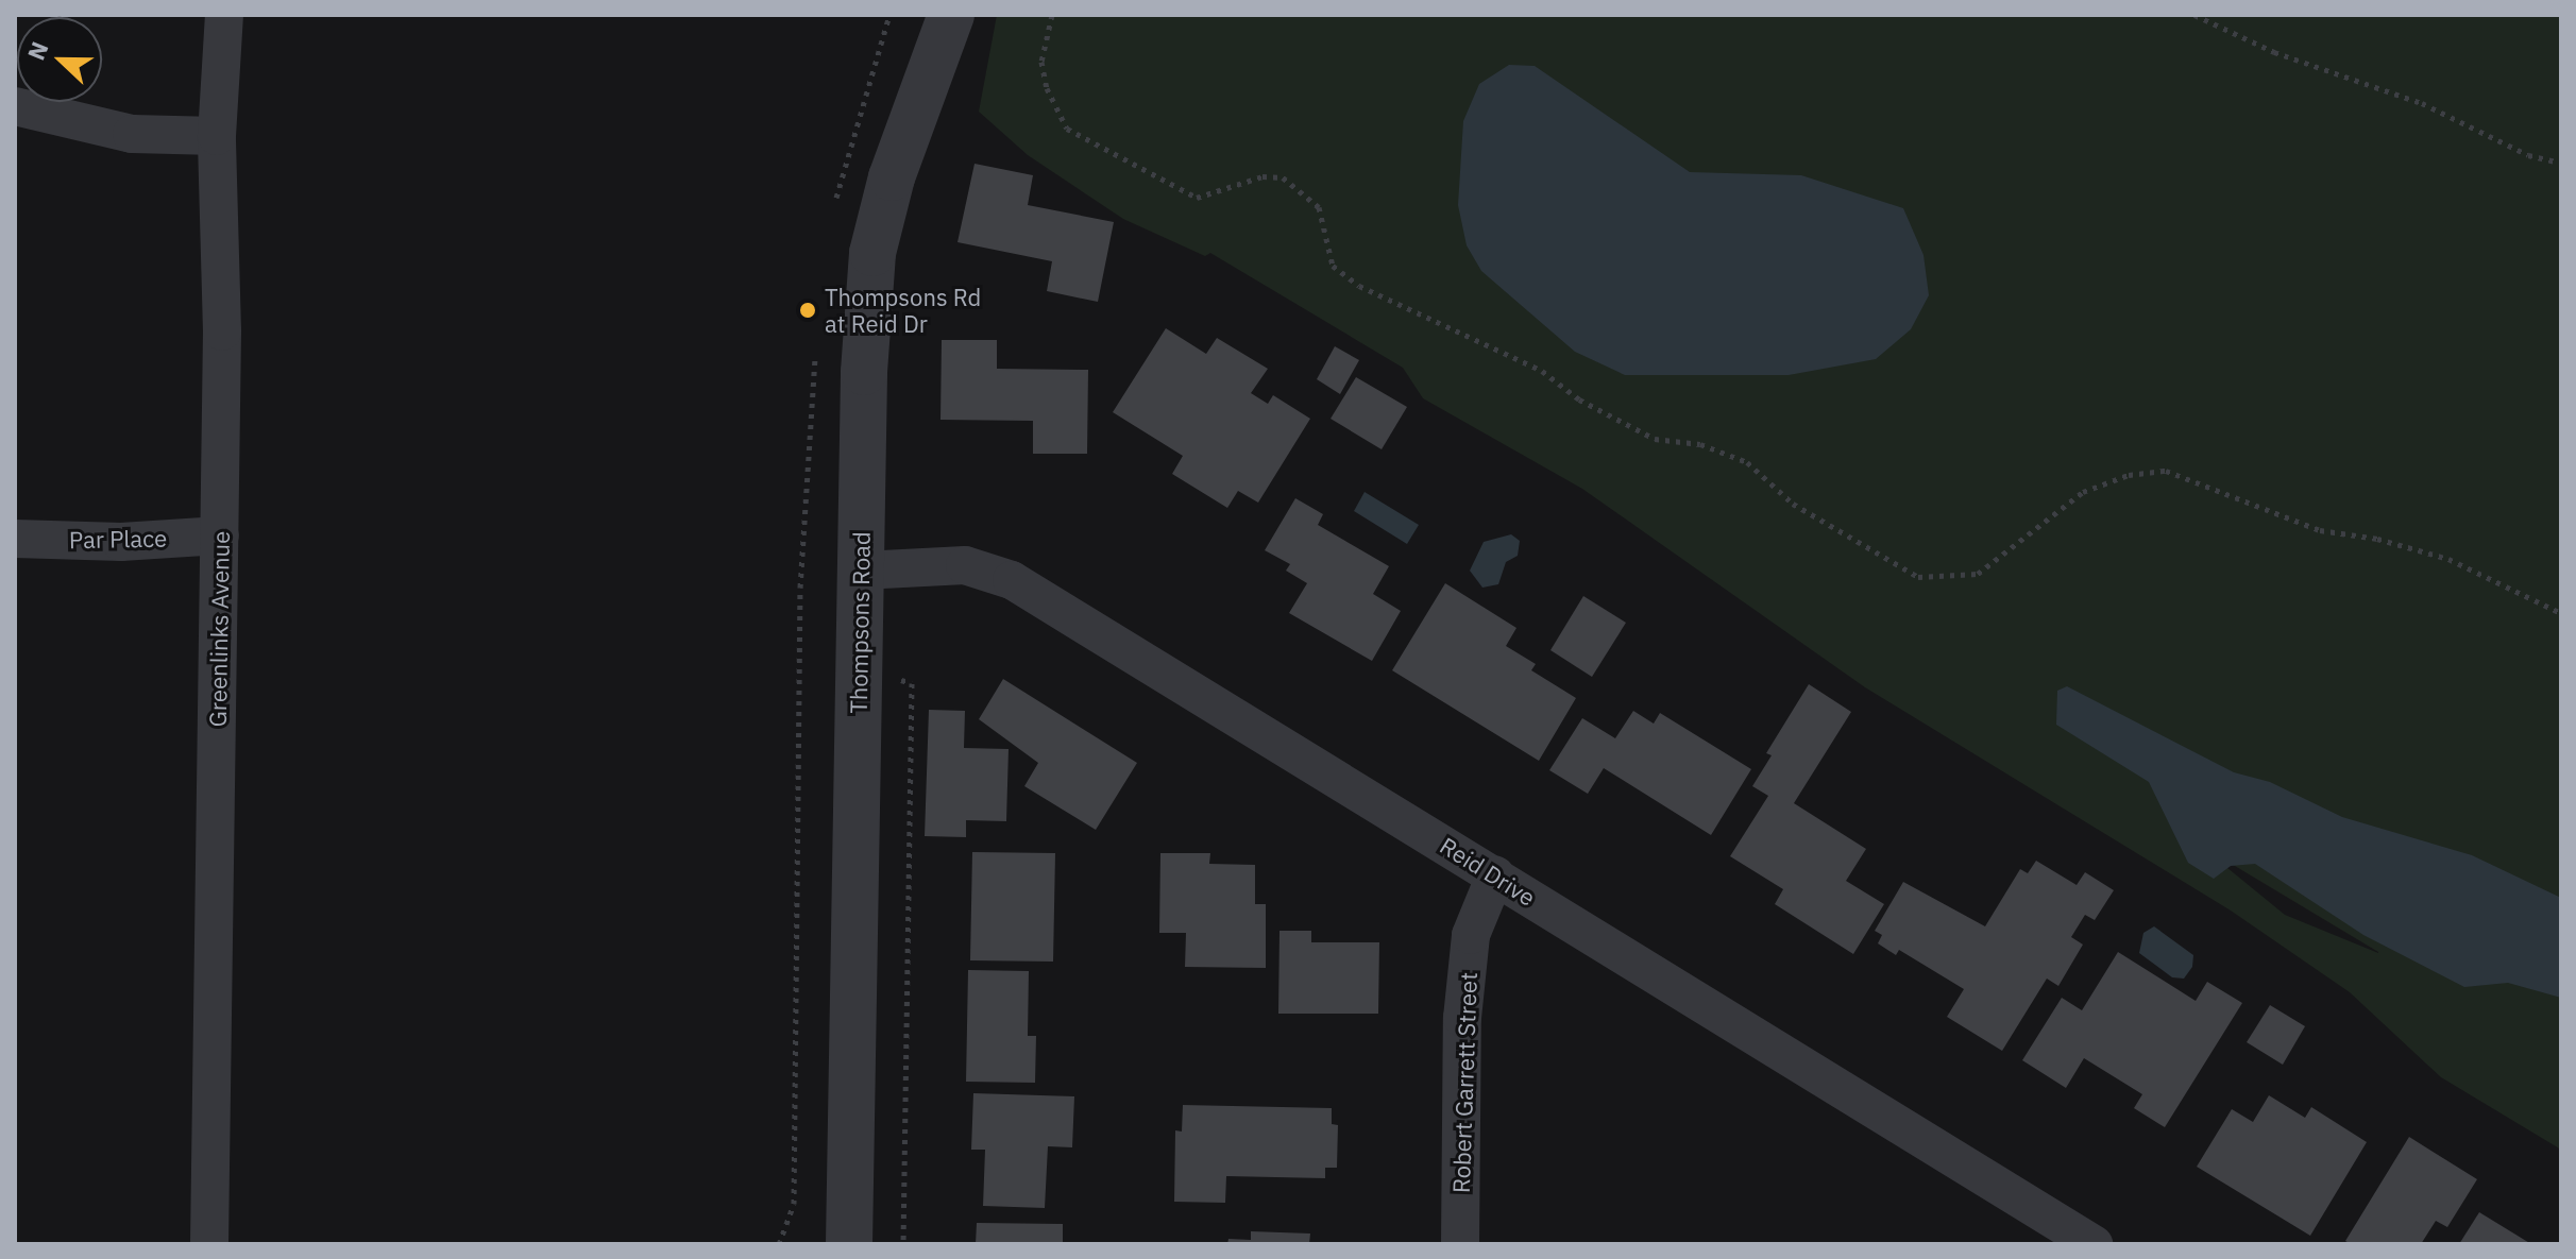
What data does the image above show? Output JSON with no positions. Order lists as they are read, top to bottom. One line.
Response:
{"streets":{"street":["Par Place","Thompsons Road","Greenlinks Avenue","Reid Drive","Robert Garrett Street"]},"crossings":[["Par Place","Greenlinks Avenue"],["Thompsons Road","Reid Drive"],["Reid Drive","Robert Garrett Street"]],"places":["Thompsons Rd at Reid Dr"],"north":"left"}
